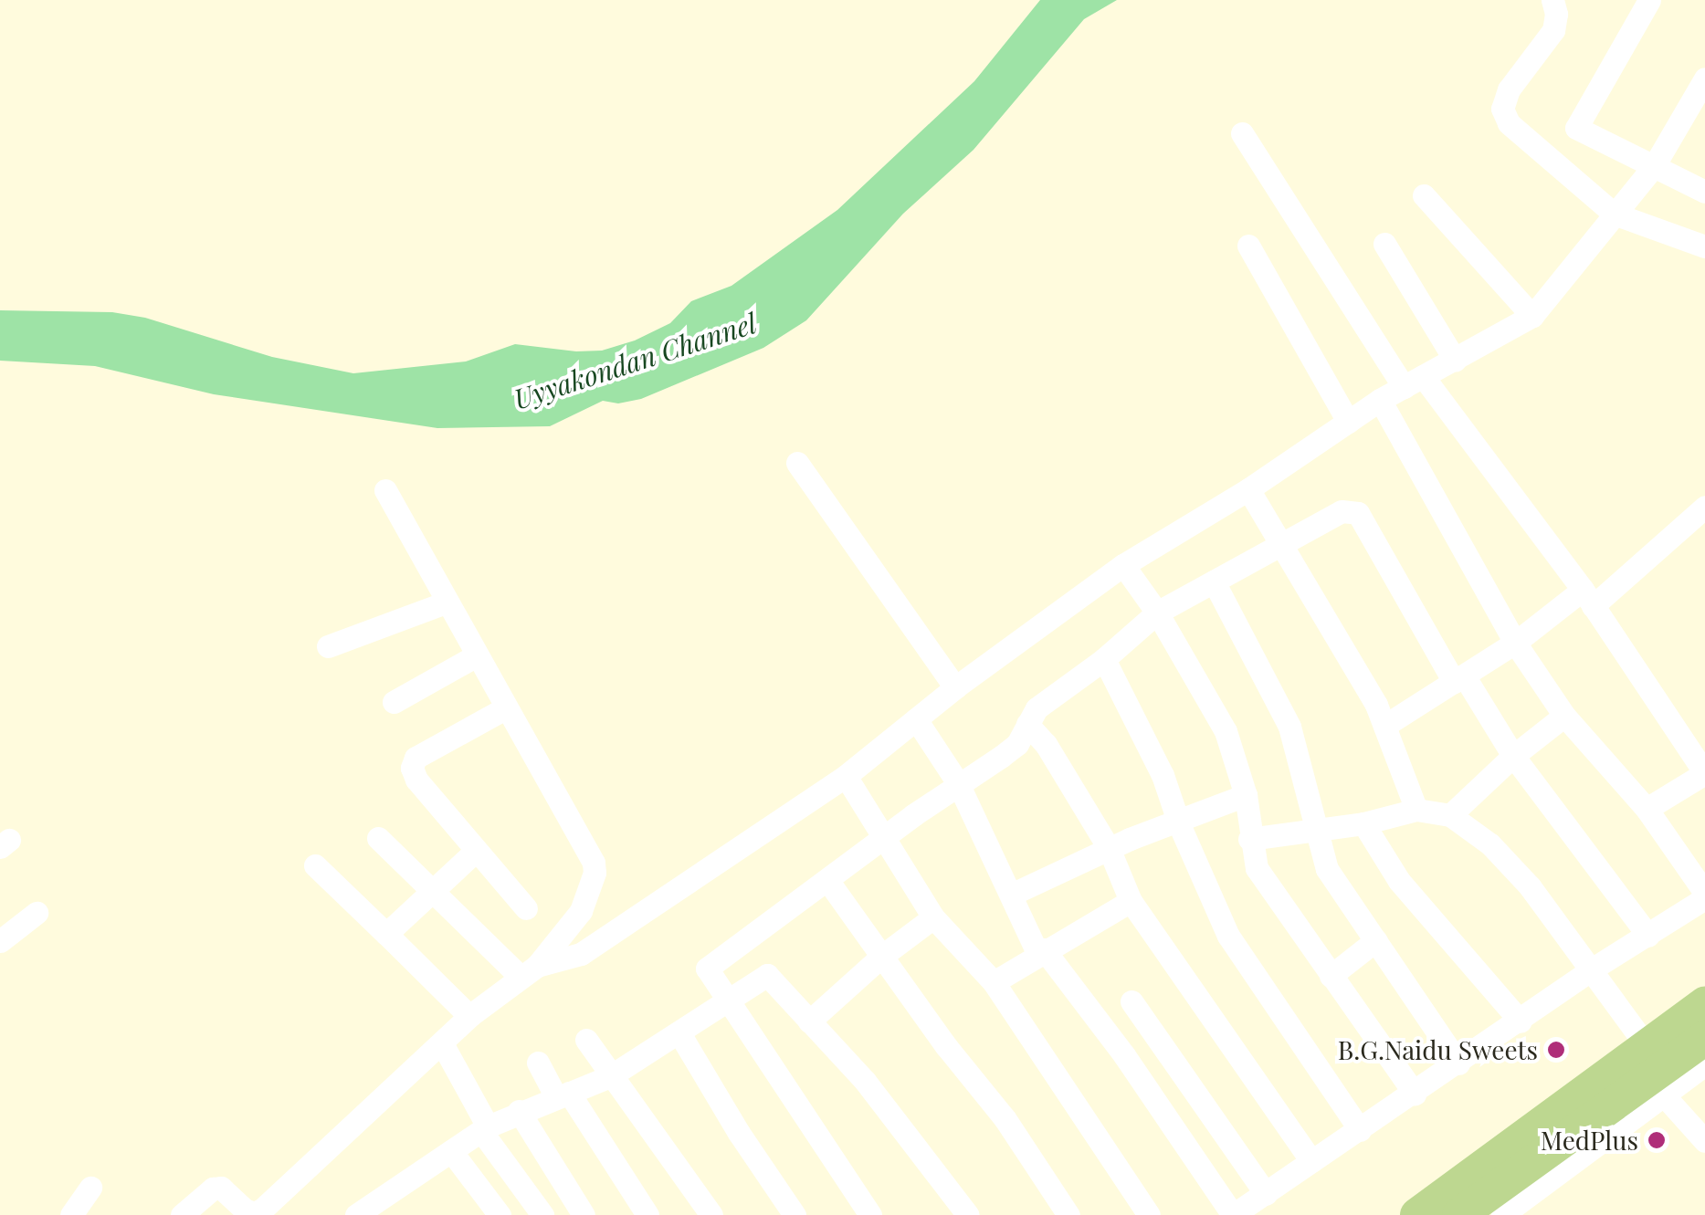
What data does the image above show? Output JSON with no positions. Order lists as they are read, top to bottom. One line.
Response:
{"water":["Uyyakondan Channel"],"places":["B.G.Naidu Sweets","MedPlus"]}
